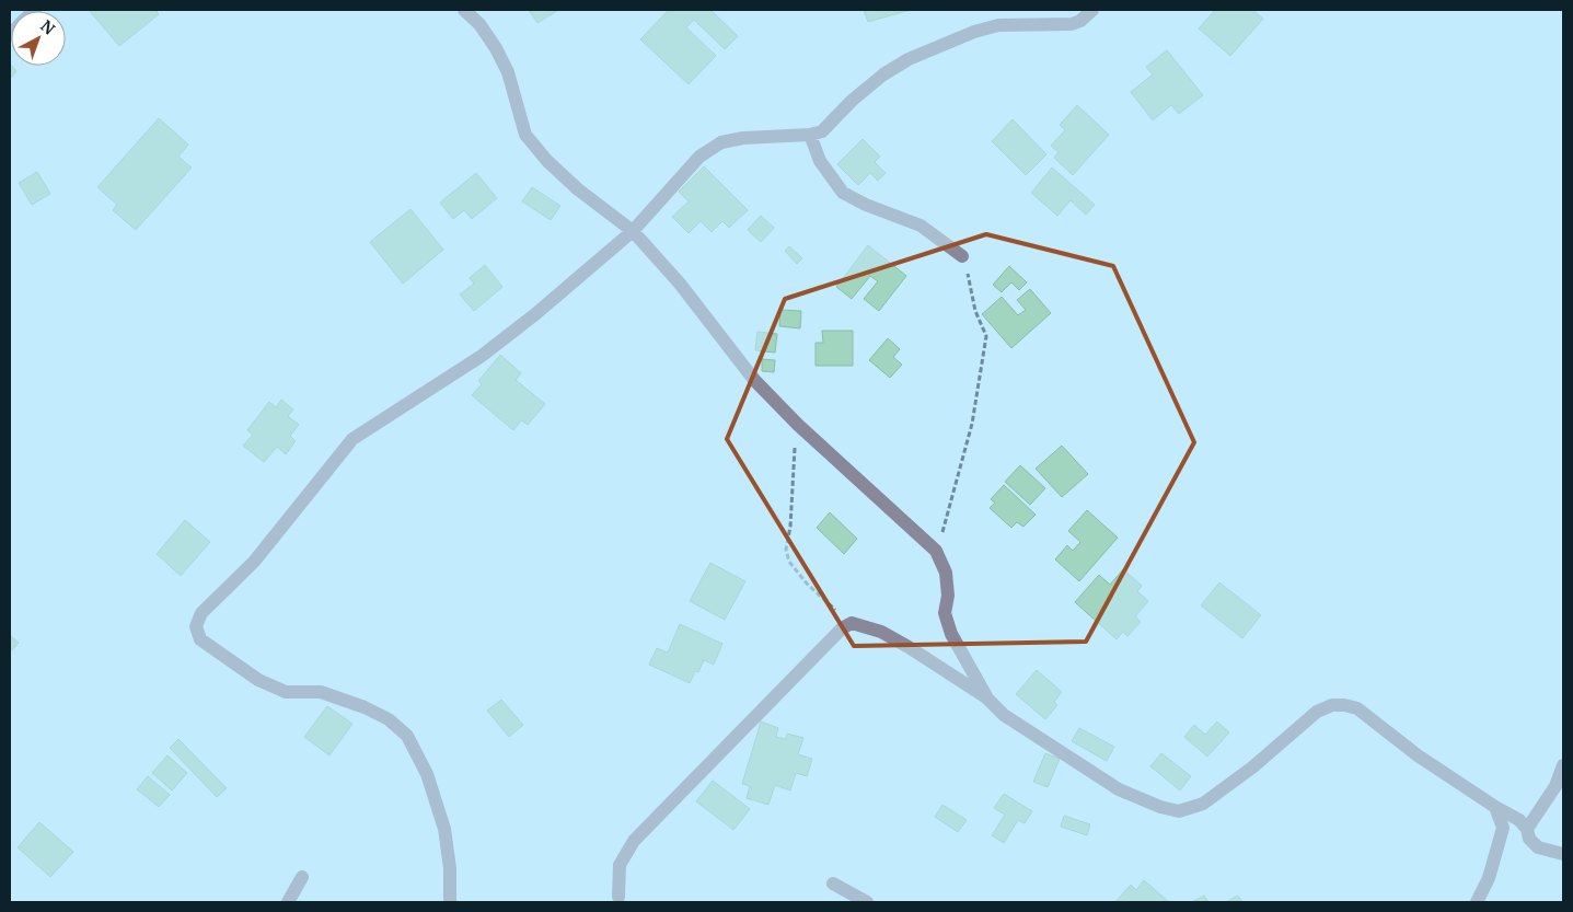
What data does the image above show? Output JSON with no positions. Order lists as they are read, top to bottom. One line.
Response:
{"north":"top right"}
